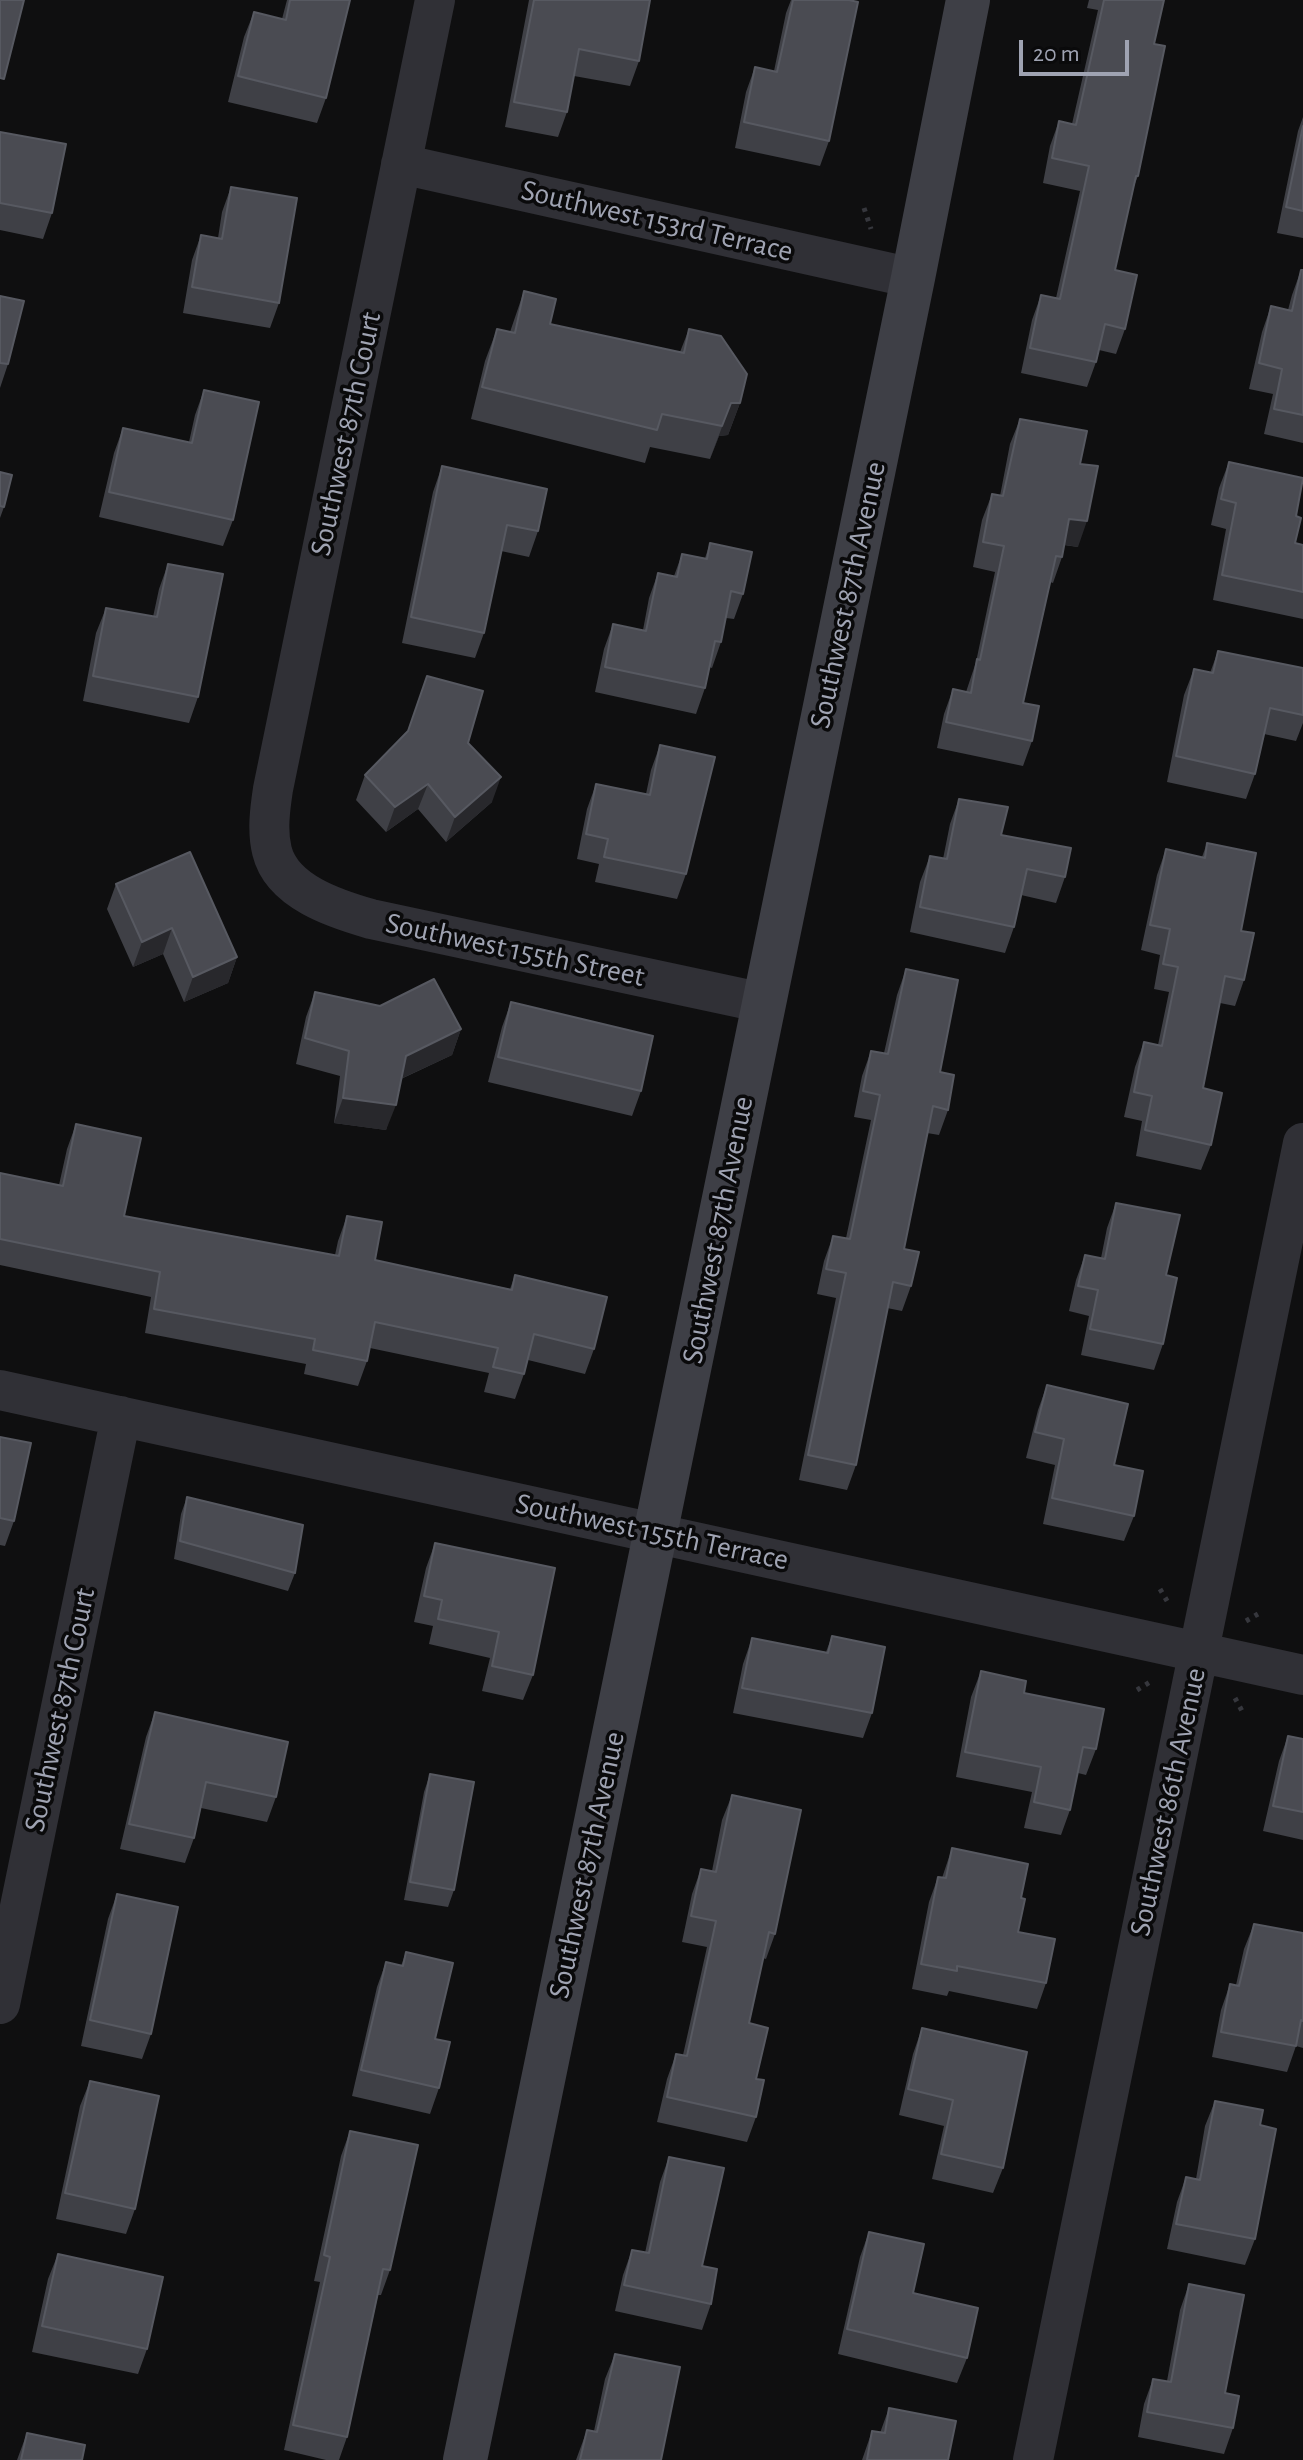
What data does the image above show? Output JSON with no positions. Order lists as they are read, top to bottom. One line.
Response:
{"streets":{"street":["Southwest 153rd Terrace","Southwest 87th Court","Southwest 87th Avenue","Southwest 155th Street","Southwest 155th Terrace","Southwest 86th Avenue"]},"crossings":[["Southwest 153rd Terrace","Southwest 87th Court"],["Southwest 153rd Terrace","Southwest 87th Avenue"],["Southwest 87th Court","Southwest 155th Street"],["Southwest 87th Court","Southwest 155th Terrace"],["Southwest 87th Avenue","Southwest 155th Street"],["Southwest 87th Avenue","Southwest 155th Terrace"],["Southwest 155th Terrace","Southwest 86th Avenue"]],"scale_bar":"20 m"}
